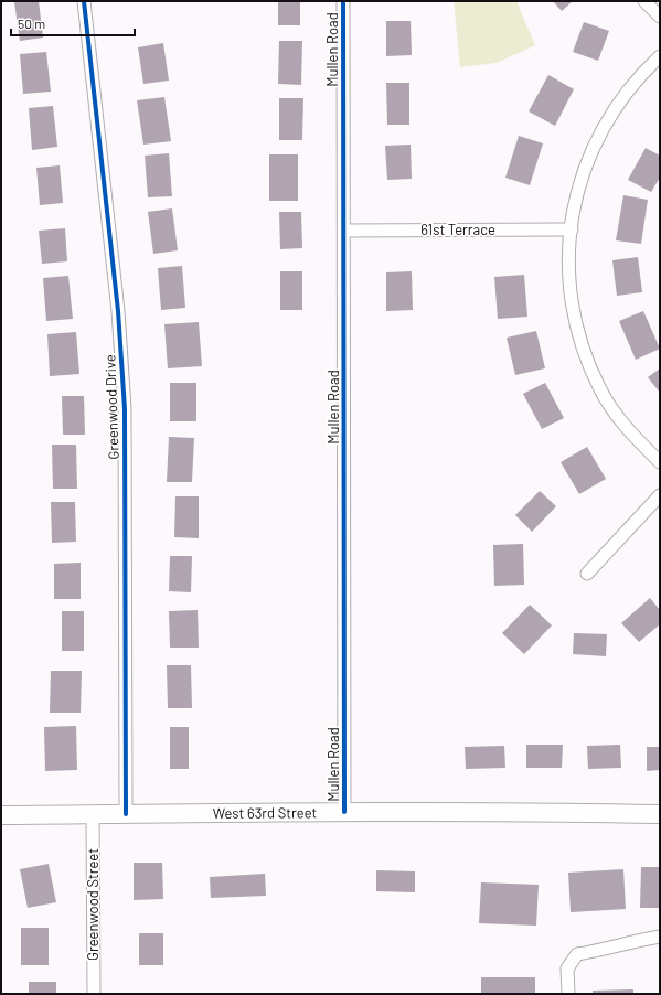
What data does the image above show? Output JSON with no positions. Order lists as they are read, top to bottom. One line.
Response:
{"streets":{"street":["Mullen Road","61st Terrace","Greenwood Drive","West 63rd Street","Greenwood Street"]},"crossings":[["Mullen Road","61st Terrace"],["Mullen Road","West 63rd Street"],["Greenwood Drive","West 63rd Street"],["West 63rd Street","Greenwood Street"]],"scale_bar":"50 m"}
